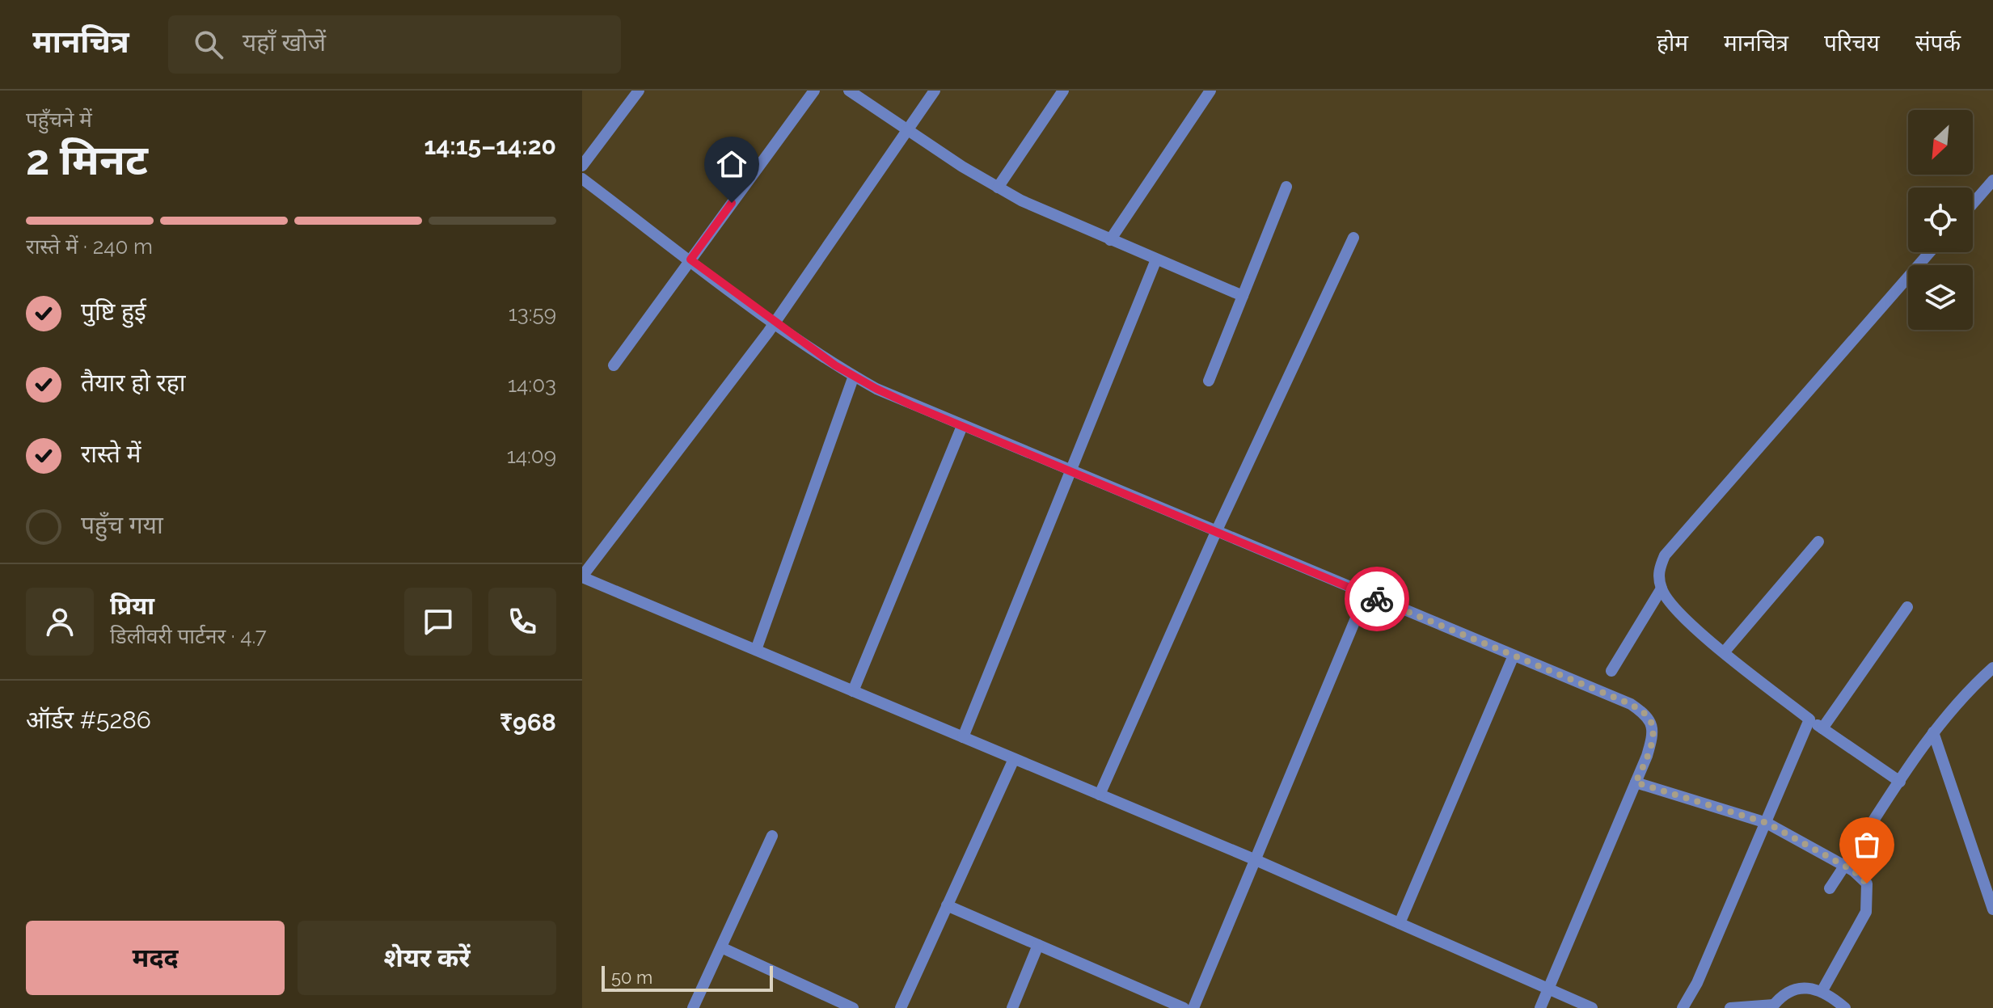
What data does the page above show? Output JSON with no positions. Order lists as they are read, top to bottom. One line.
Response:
{"scale_bar":"50 m","north":"bottom left","page":{"header":"मानचित्र","search":"यहाँ खोजें","nav":["होम","मानचित्र","परिचय","संपर्क"],"heading":["2 मिनट","पहुँचने में","14:15–14:20"],"panel":["प्रिया","डिलीवरी पार्टनर · 4.7","ऑर्डर #5286","₹968"],"bar":"रास्ते में · 240 m","list":[["पुष्टि हुई","13:59"],["तैयार हो रहा","14:03"],["रास्ते में","14:09"],"पहुँच गया"],"buttons":["मदद","शेयर करें"],"scale":"50 m"}}
